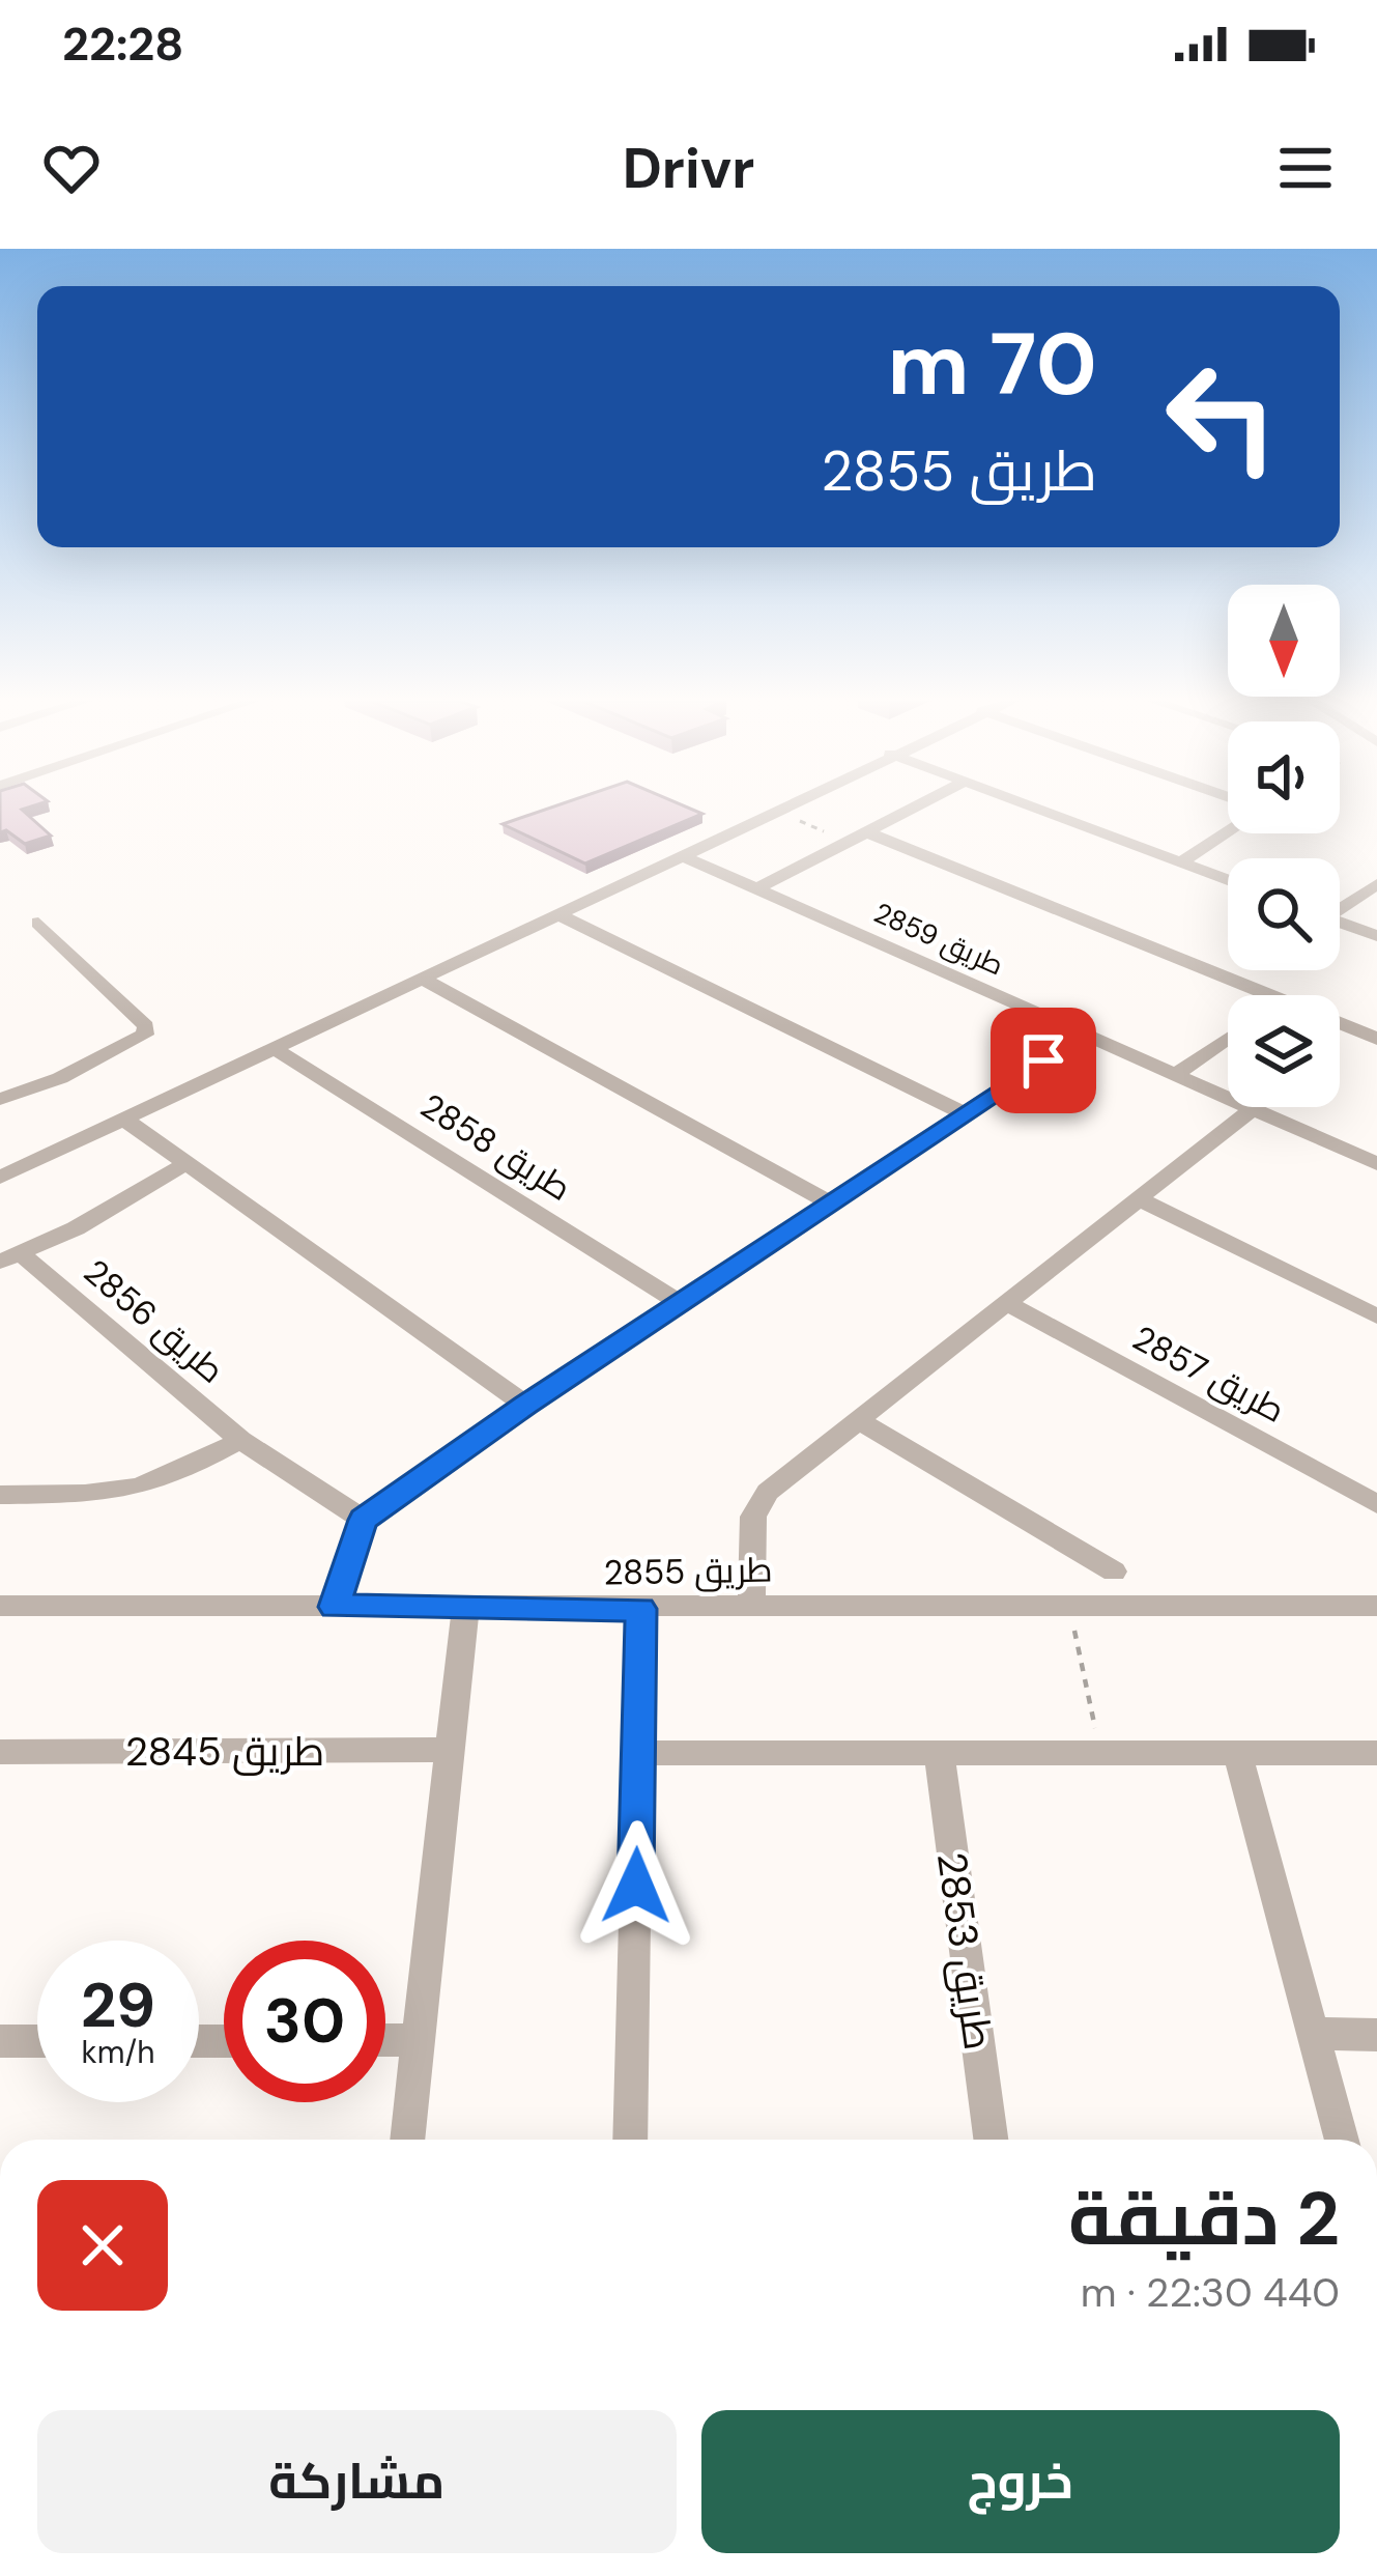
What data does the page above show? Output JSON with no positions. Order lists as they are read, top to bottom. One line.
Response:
{"streets":{"street":["طريق 2859","طريق 2858","طريق 2856","طريق 2857","طريق 2855","طريق 2845","طريق 2853"]},"north":"bottom","page":{"status":"22:28","header":"Drivr","turn":["70 m","طريق 2855"],"speed":"29 km/h","limit":"30","heading":["2 دقيقة","440 m · 22:30"],"buttons":["خروج","مشاركة"]}}
